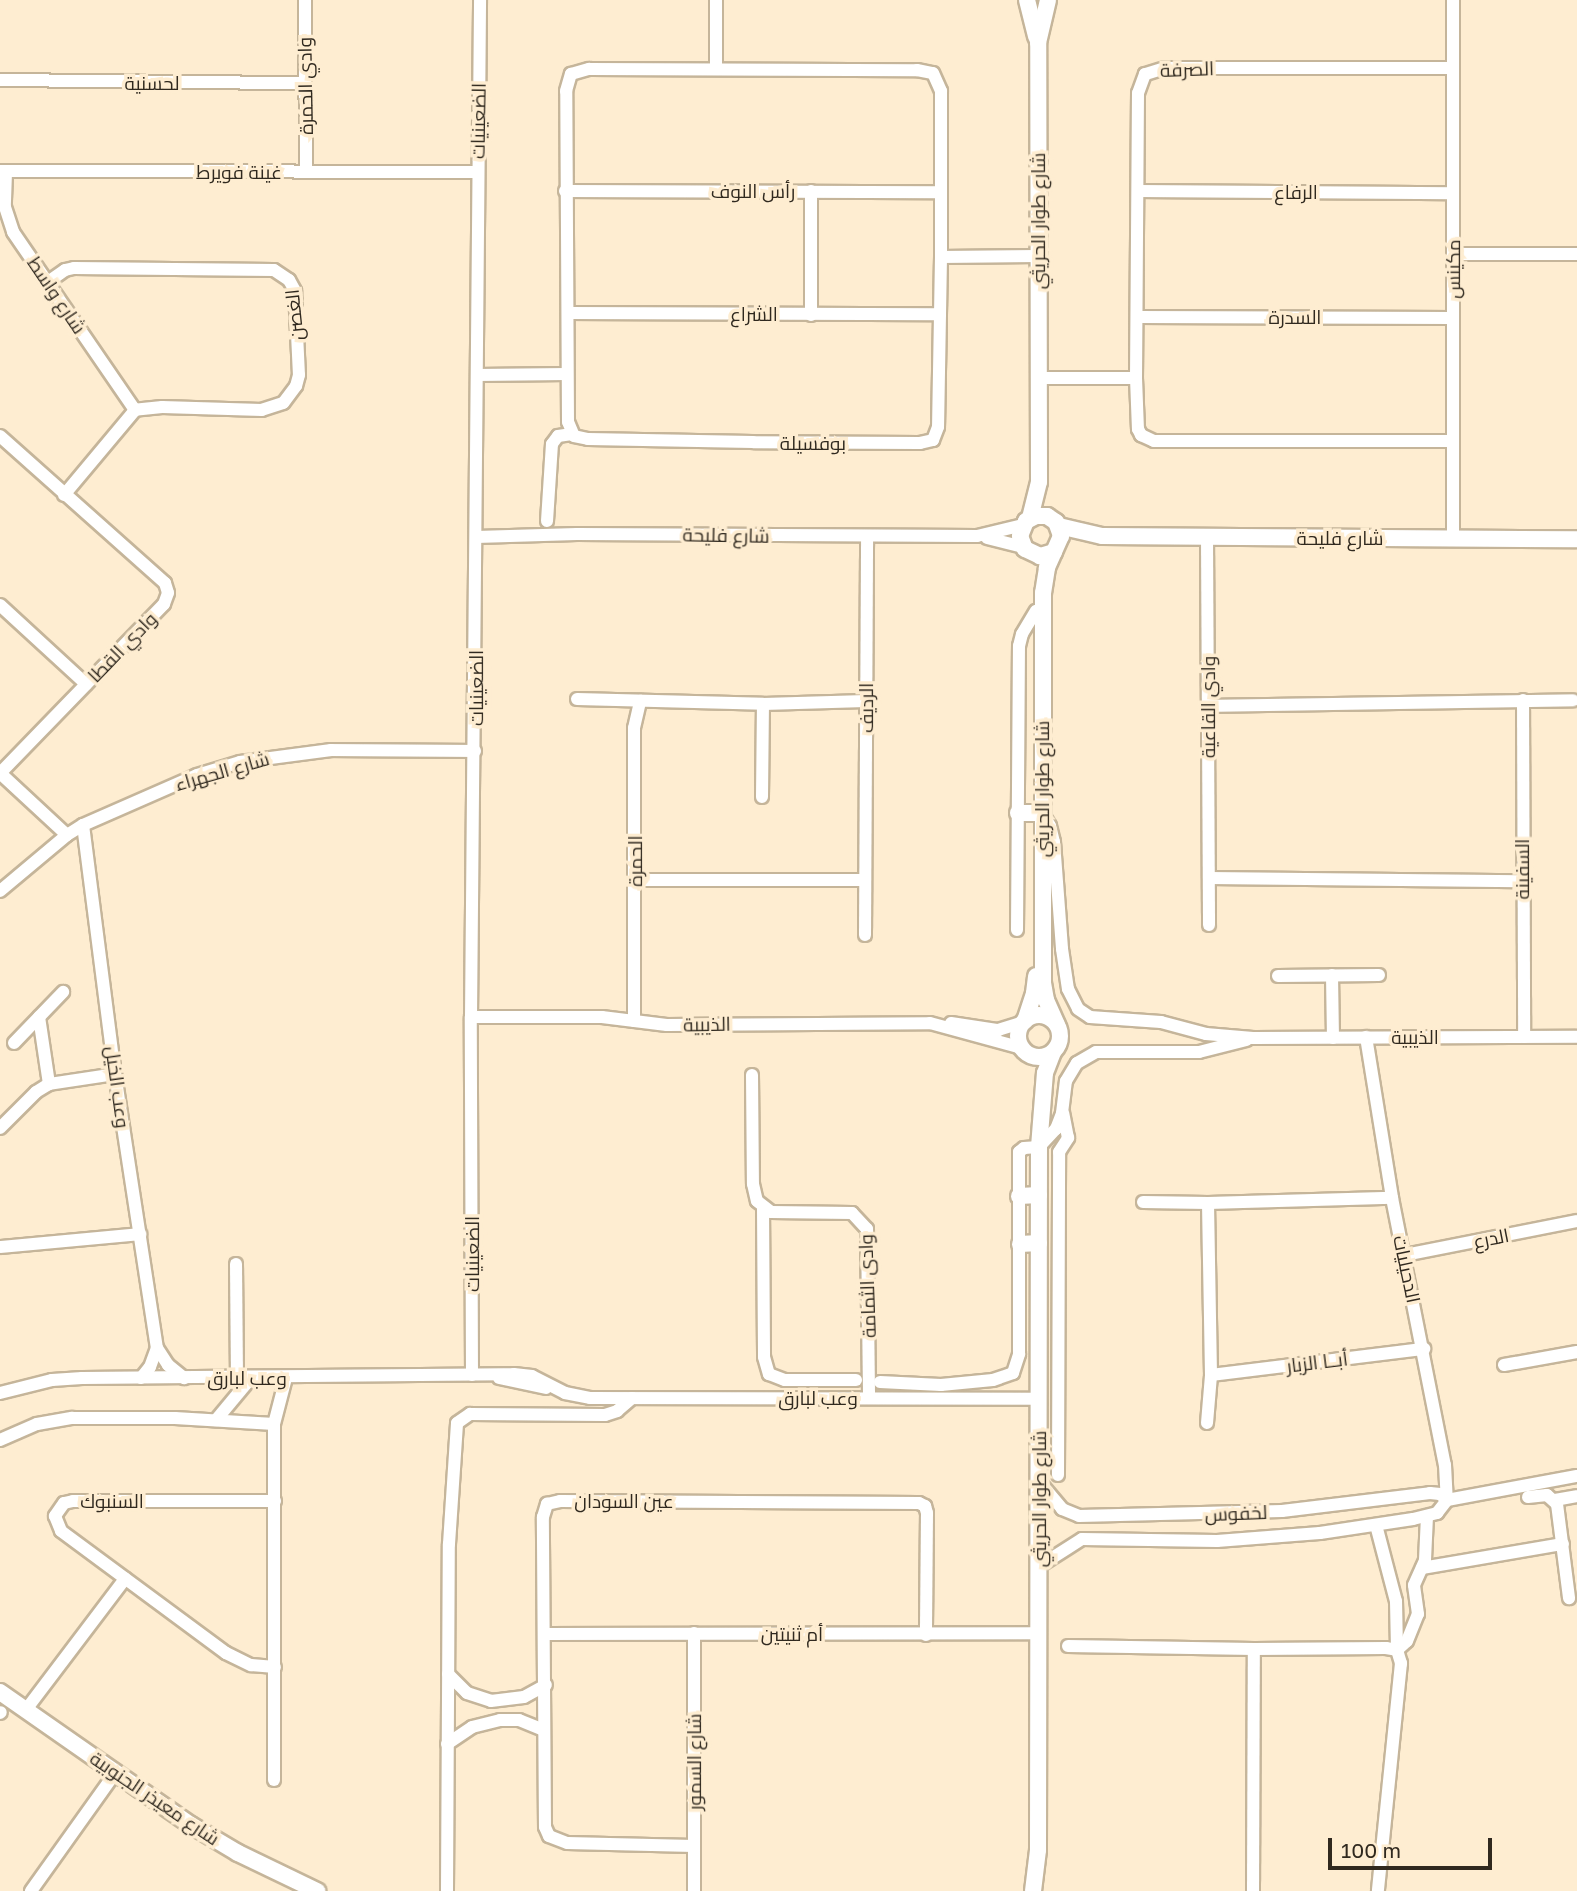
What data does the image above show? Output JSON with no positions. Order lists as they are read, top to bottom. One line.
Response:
{"streets":{"street":["الصرفة","لحسنية","وادي الحمرة","الضعينيات","غينة فويرط","رأس النوف","الرفاع","شارع طوار الحريثي","مكينس","شارع واسط","الشراع","الغصن","السدرة","بوفسيلة","شارع فليحة","وادي القطا","وادي القاعية","الرديف","شارع الجهراء","الحمرة","السفينة","الذيبية","وعب الخيل","الدرع","الدحيليات","وادى الثمامة","أبــا الزبار","وعب لبارق","السنبوك","عين السودان","لخفوس","أم ثنيتين","شارع السمور","شارع معيذر الجنوبية"]},"crossings":[["الصرفة","الرفاع"],["الصرفة","مكينس"],["الصرفة","السدرة"],["لحسنية","وادي الحمرة"],["وادي الحمرة","غينة فويرط"],["الضعينيات","غينة فويرط"],["الضعينيات","شارع فليحة"],["الضعينيات","شارع الجهراء"],["الضعينيات","الذيبية"],["الضعينيات","وعب لبارق"],["غينة فويرط","شارع واسط"],["رأس النوف","بوفسيلة"],["الرفاع","مكينس"],["شارع طوار الحريثي","شارع فليحة"],["شارع طوار الحريثي","الذيبية"],["شارع طوار الحريثي","وعب لبارق"],["شارع طوار الحريثي","لخفوس"],["شارع طوار الحريثي","أم ثنيتين"],["مكينس","السدرة"],["مكينس","شارع فليحة"],["شارع واسط","الغصن"],["الشراع","بوفسيلة"],["شارع فليحة","وادي القاعية"],["شارع فليحة","الرديف"],["شارع الجهراء","وعب الخيل"],["الحمرة","الذيبية"],["السفينة","الذيبية"],["الذيبية","الدحيليات"],["الدرع","الدحيليات"],["الدحيليات","أبــا الزبار"],["الدحيليات","لخفوس"],["وادى الثمامة","وعب لبارق"],["عين السودان","أم ثنيتين"],["عين السودان","شارع السمور"],["أم ثنيتين","شارع السمور"]],"scale_bar":"100 m"}
